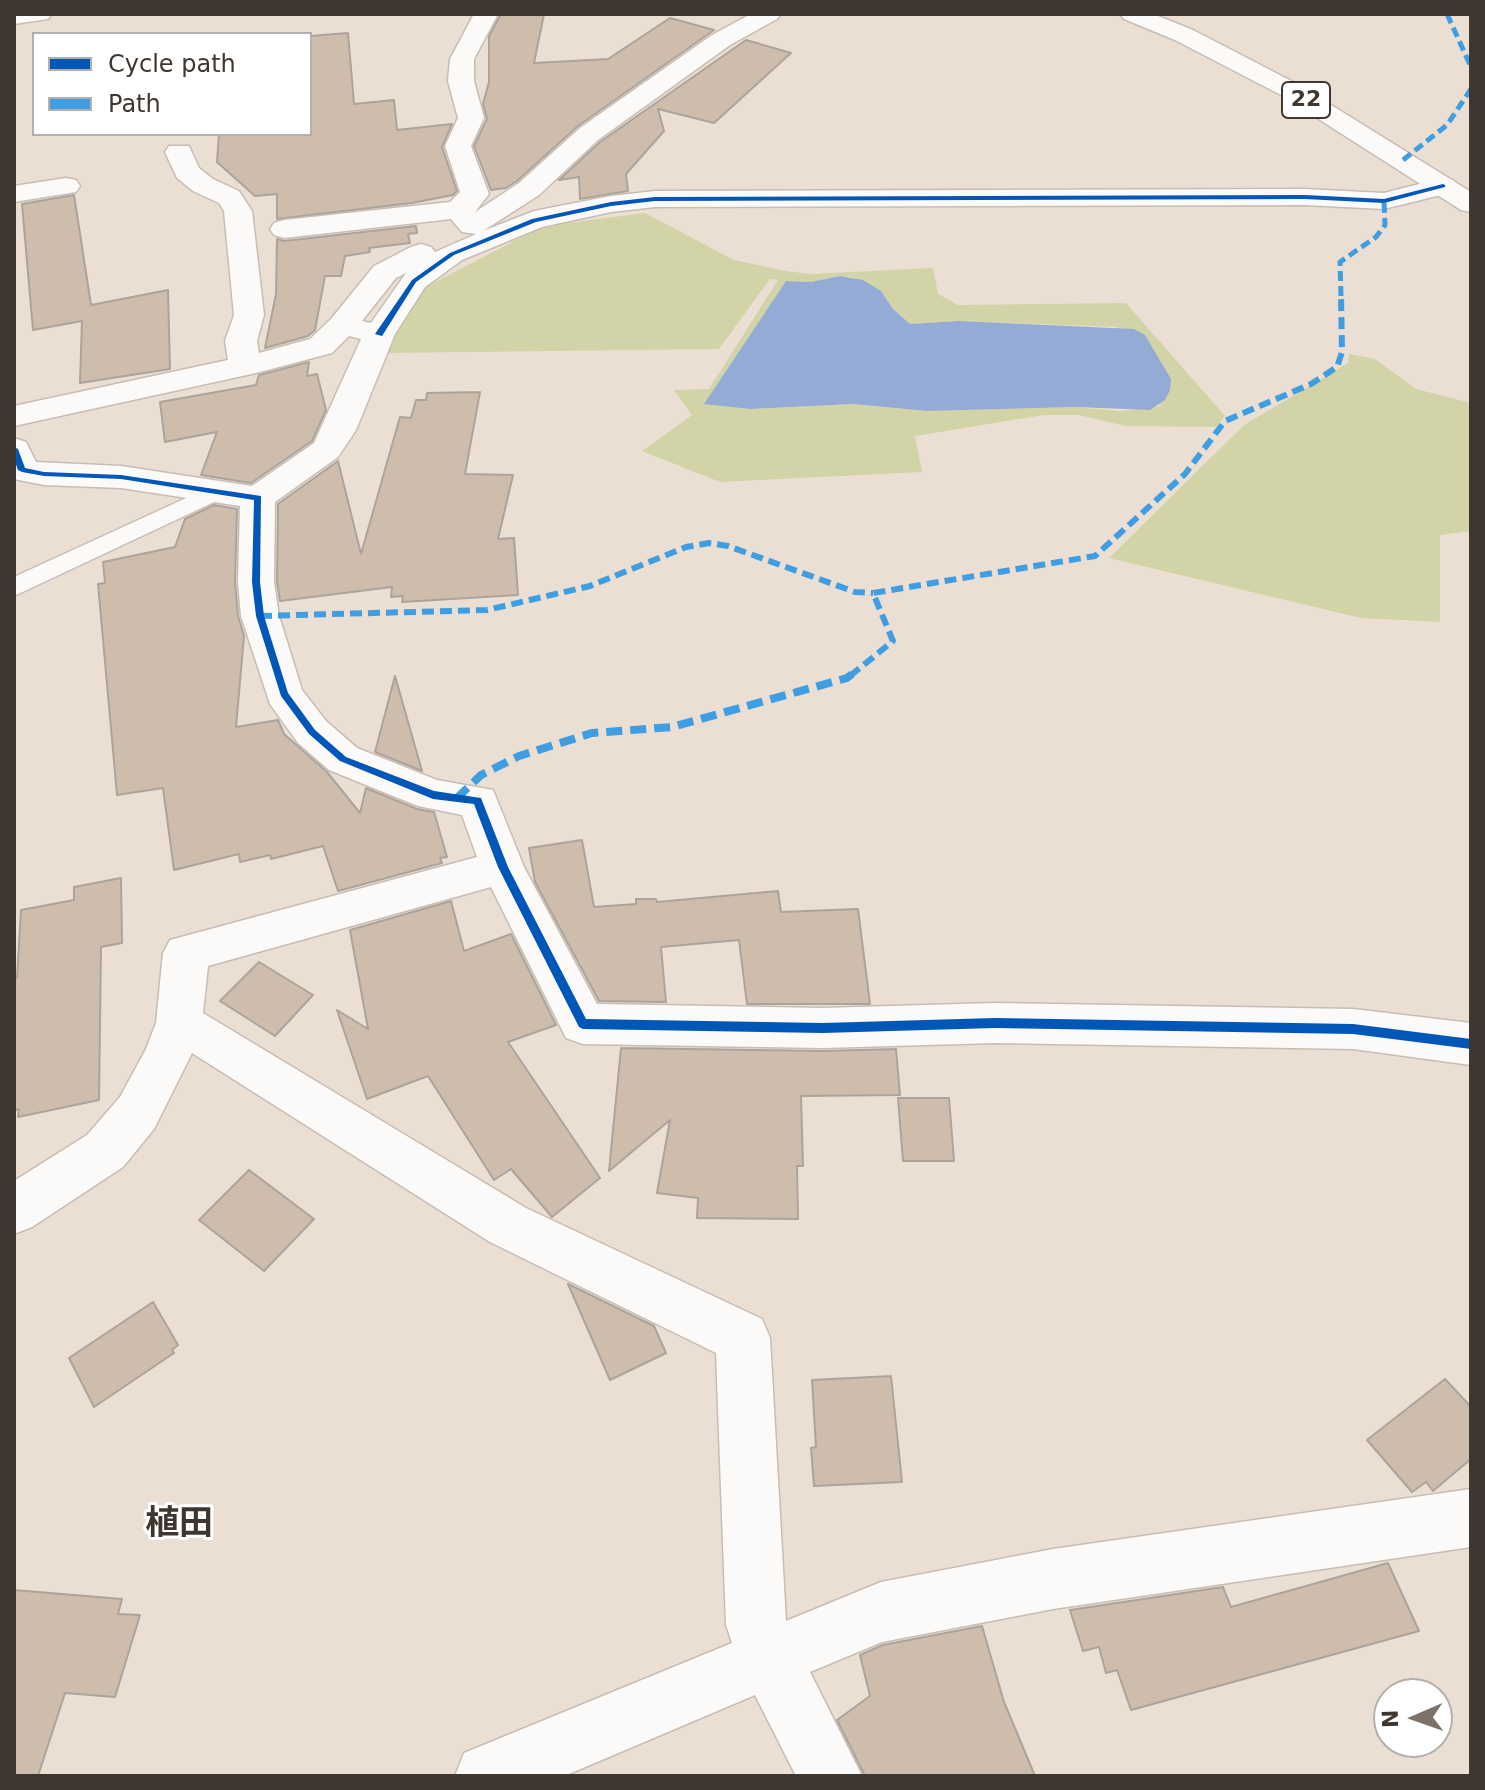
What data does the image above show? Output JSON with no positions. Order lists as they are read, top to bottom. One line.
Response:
{"streets":{"street":["22"]},"districts":["植田"],"legend":["Cycle path","Path"],"north":"left"}
